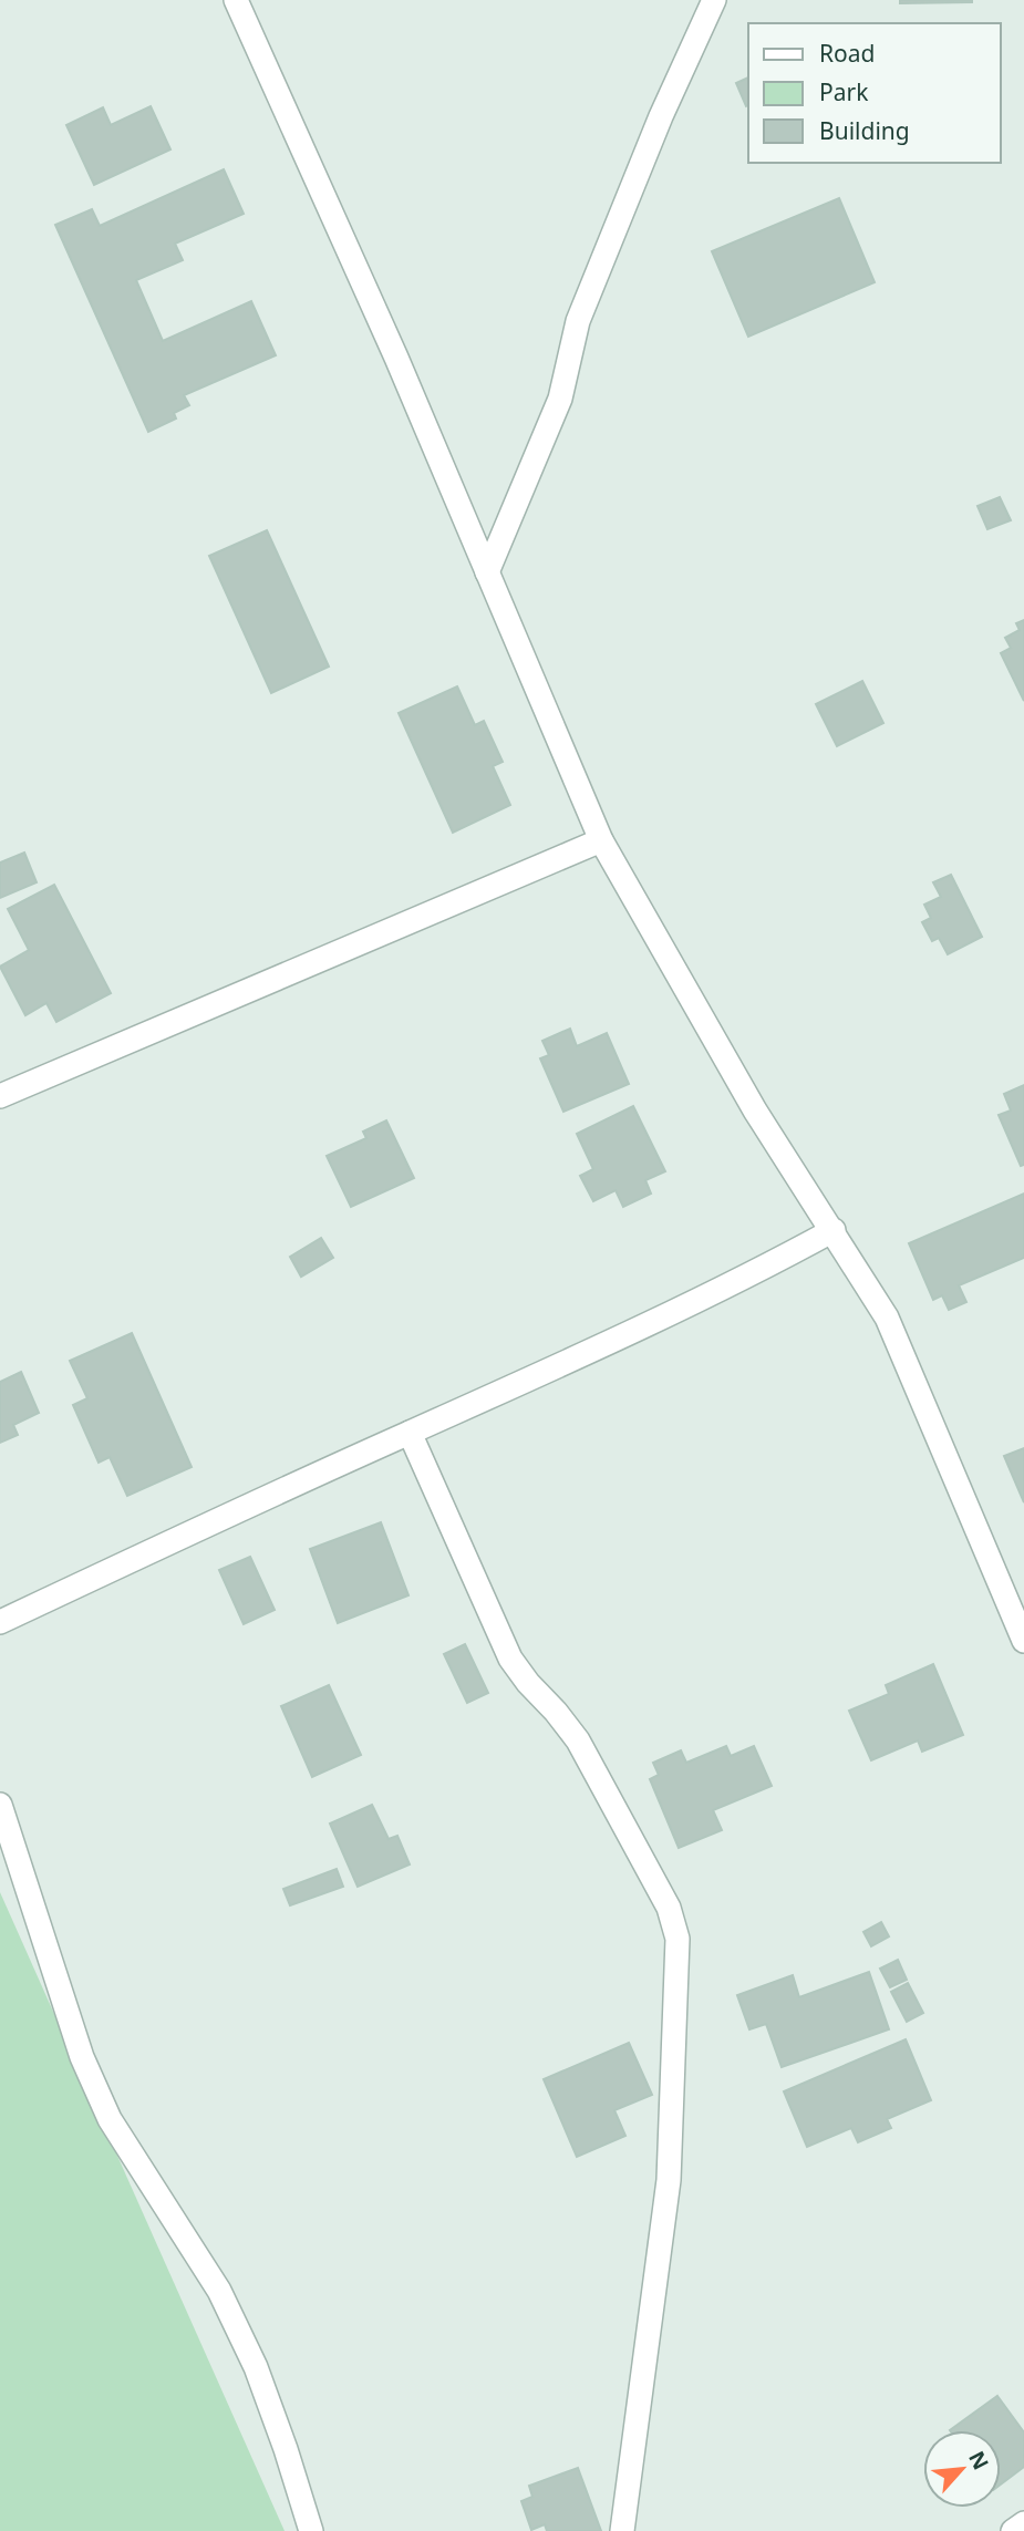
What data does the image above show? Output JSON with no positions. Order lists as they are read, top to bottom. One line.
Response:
{"legend":["Road","Park","Building"],"north":"top right"}
